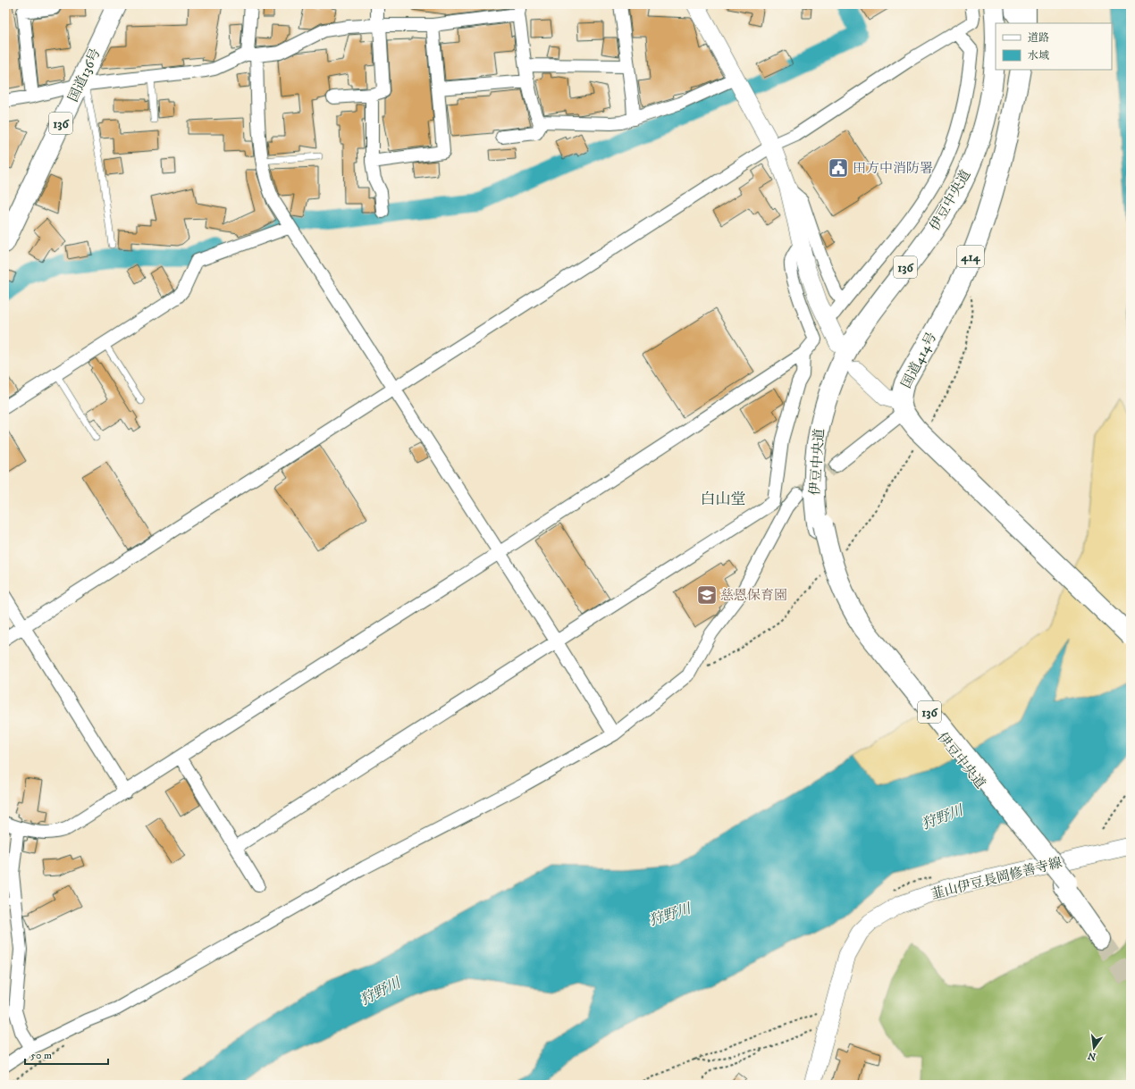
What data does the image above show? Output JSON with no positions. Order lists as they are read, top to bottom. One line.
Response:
{"streets":{"highway":["国道136号","136","伊豆中央道","414","国道414号"],"main road":["韮山伊豆長岡修善寺線"]},"districts":["白山堂"],"water":["狩野川"],"places":{"public building":["田方中消防署"],"school or university":["慈恩保育園"]},"legend":["道路","水域"],"scale_bar":"50 m","north":"bottom"}
